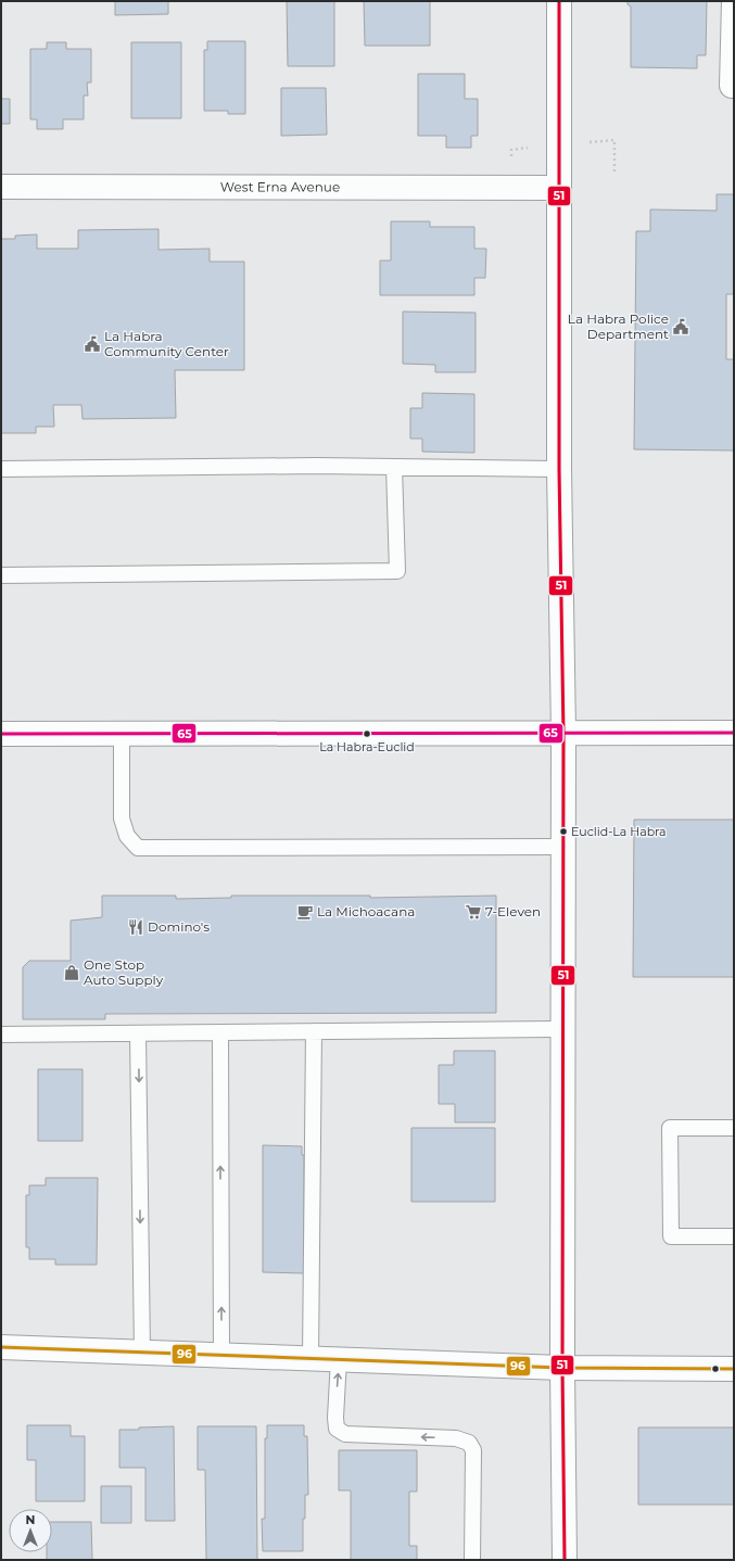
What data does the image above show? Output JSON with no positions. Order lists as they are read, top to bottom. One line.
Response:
{"streets":{"street":["West Erna Avenue"]},"places":{"public building":["La Habra Police Department","La Habra Community Center"],"other":["La Habra-Euclid","Euclid-La Habra"],"cafe":["La Michoacana"],"supermarket":["7-Eleven"],"restaurant":["Domino's"],"shop":["One Stop Auto Supply"]},"lines":["transit line 51","transit line 65","transit line 96"],"north":"top"}
